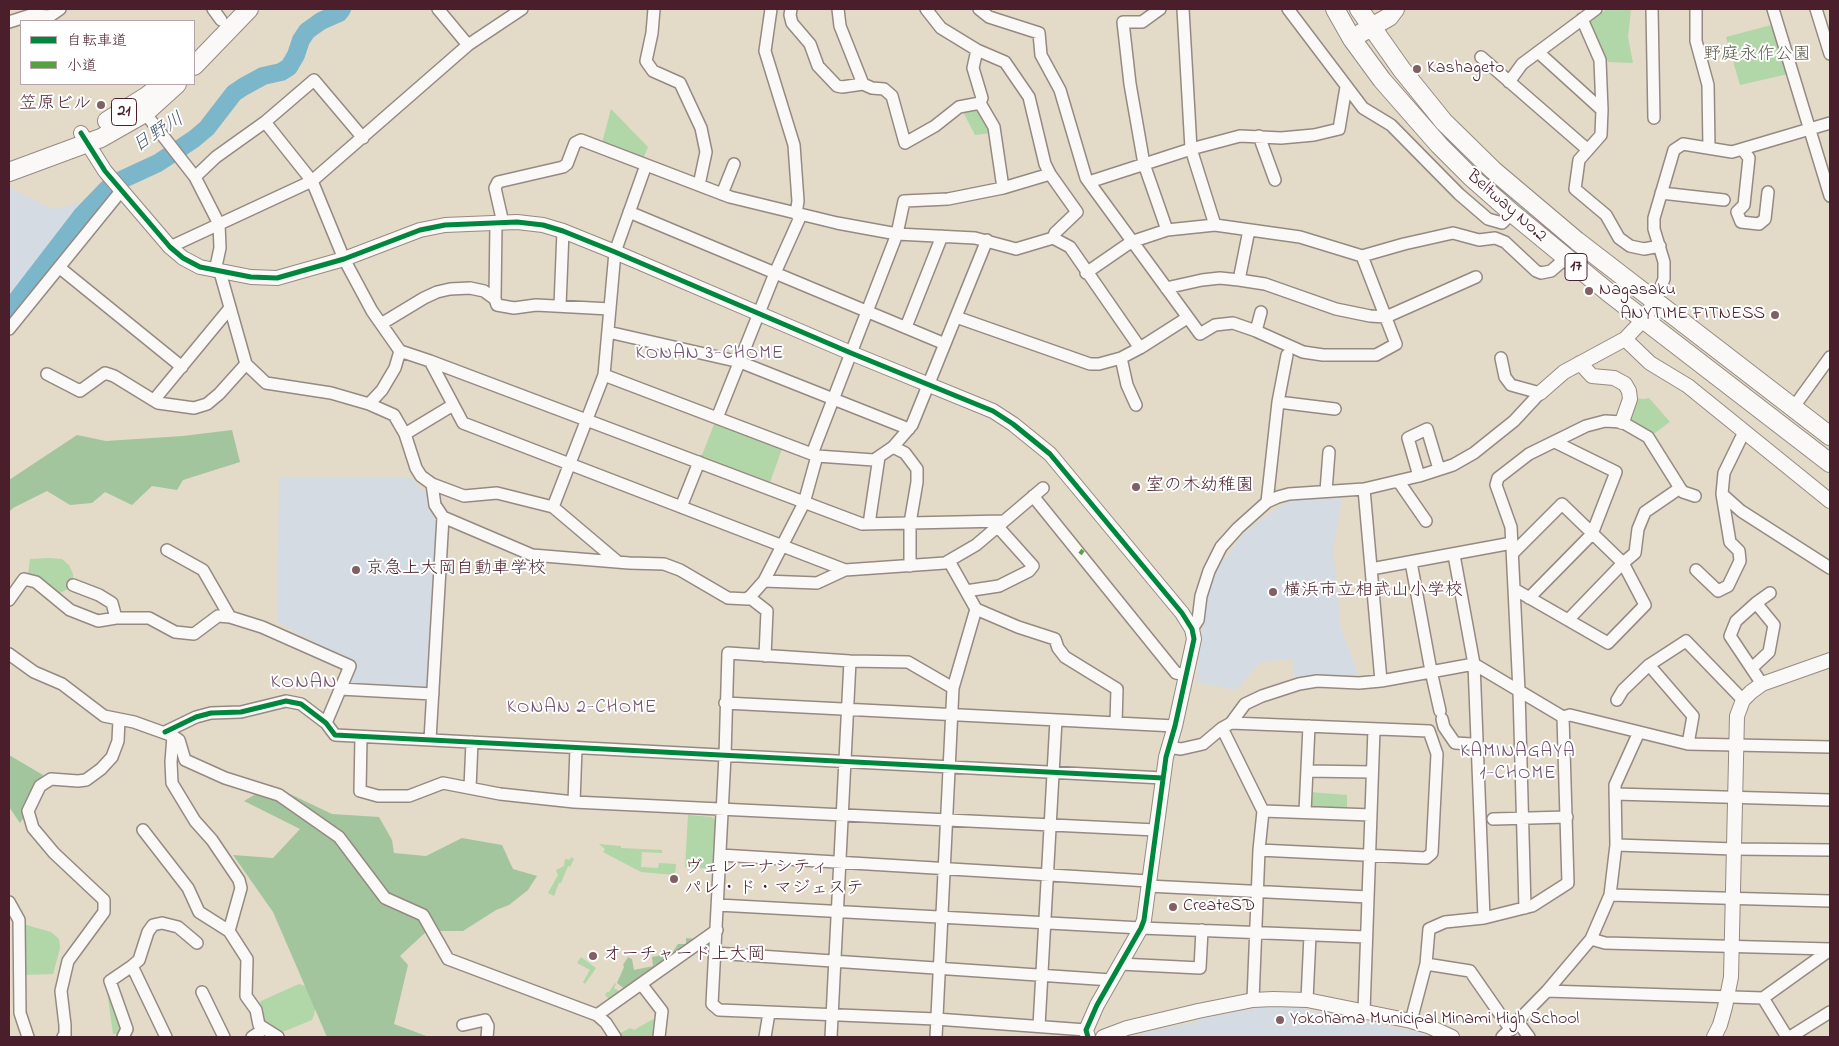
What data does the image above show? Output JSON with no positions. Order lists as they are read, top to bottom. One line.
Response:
{"streets":{"main road":["21","Beltway No.2","17"]},"districts":["KONAN 3-CHOME","KONAN","KONAN 2-CHOME","KAMINAGAYA 1-CHOME"],"water":["日野川"],"parks":["野庭永作公園"],"places":["Kashageto","笠原ビル","Nagasaku","ANYTIME FITNESS","室の木幼稚園","京急上大岡自動車学校","横浜市立相武山小学校","ヴェレーナシティ パレ・ド・マジェステ","CreateSD","オーチャード上大岡","Yokohama Municipal Minami High School"],"legend":["自転車道","小道"]}
